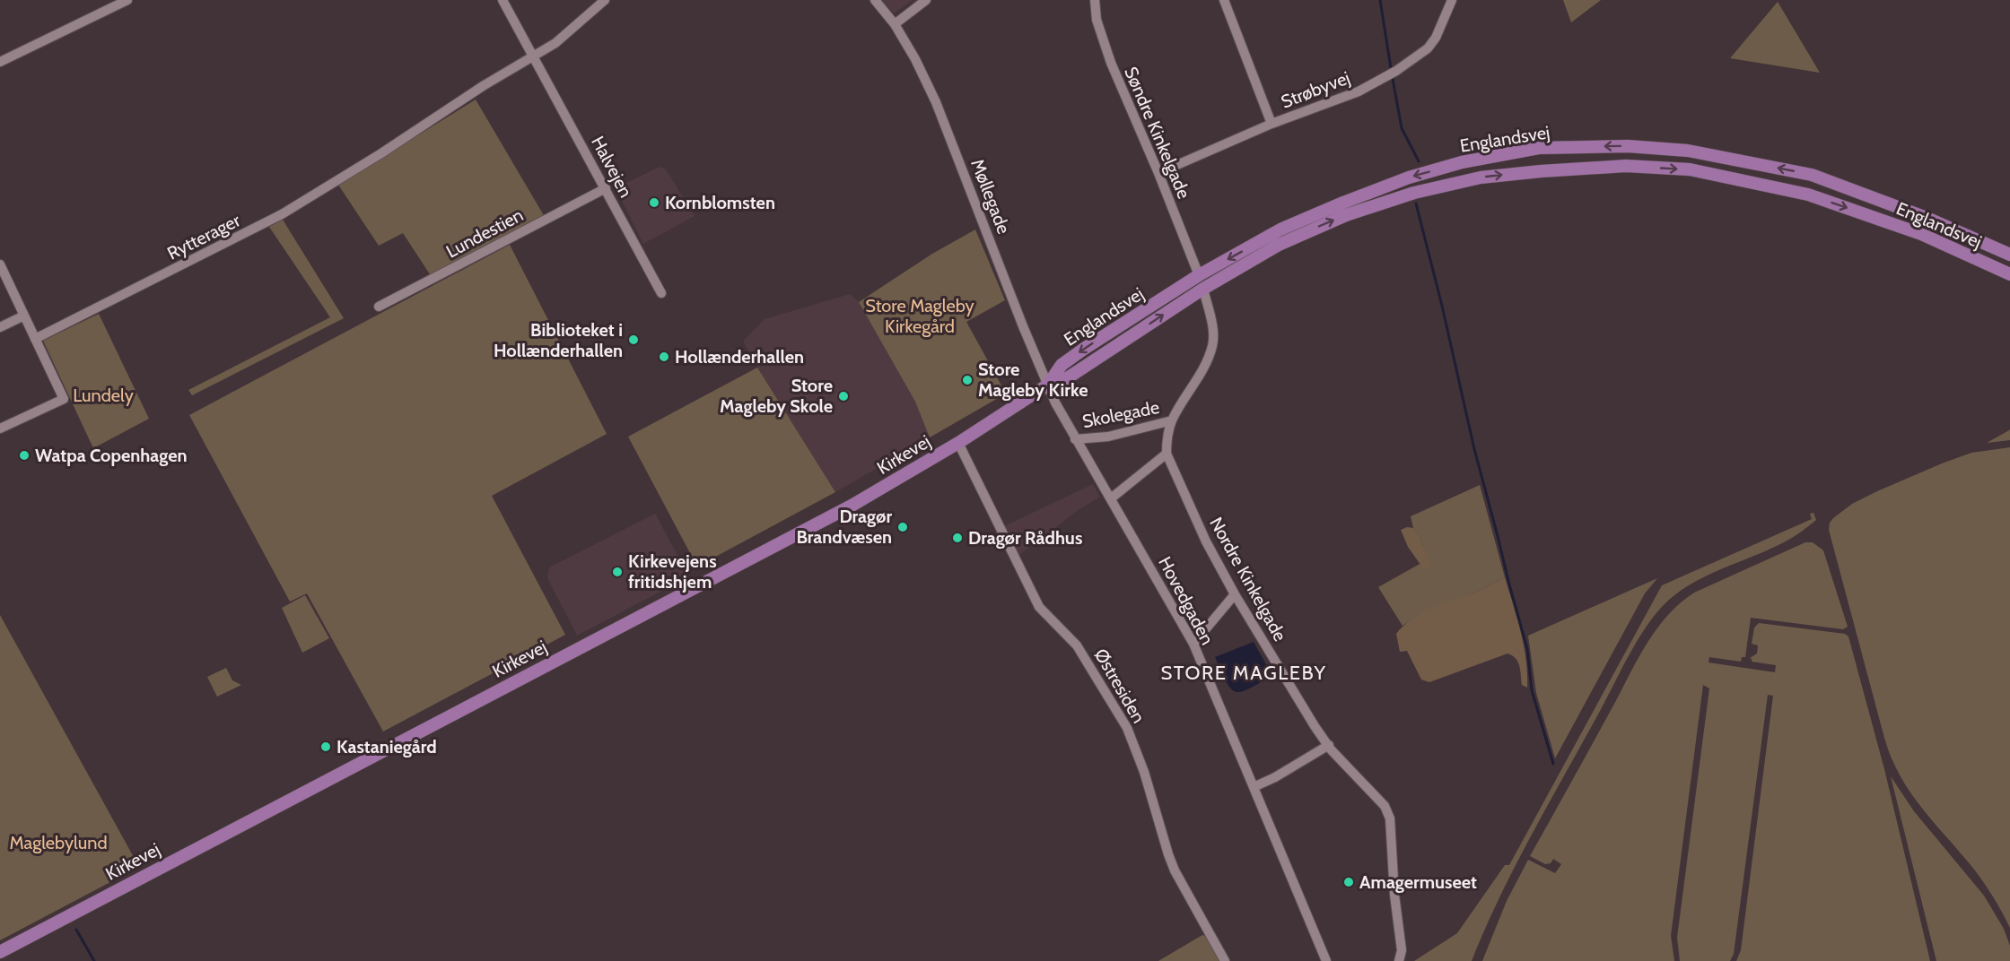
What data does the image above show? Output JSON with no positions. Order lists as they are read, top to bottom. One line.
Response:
{"streets":{"main road":["Englandsvej","Kirkevej"],"street":["Strøbyvej","Søndre Kinkelgade","Halvejen","Møllegade","Lundestien","Rytterager","Skolegade","Nordre Kinkelgade","Hovedgaden","Østresiden"]},"crossings":[["Strøbyvej","Søndre Kinkelgade"],["Søndre Kinkelgade","Englandsvej"],["Englandsvej","Møllegade"],["Englandsvej","Kirkevej"],["Englandsvej","Hovedgaden"],["Halvejen","Lundestien"],["Halvejen","Rytterager"],["Møllegade","Kirkevej"],["Møllegade","Hovedgaden"],["Skolegade","Hovedgaden"],["Kirkevej","Hovedgaden"],["Kirkevej","Østresiden"]],"districts":["STORE MAGLEBY"],"parks":["Store Magleby Kirkegård","Lundely","Maglebylund"],"places":["Kornblomsten","Biblioteket i Hollænderhallen","Hollænderhallen","Store Magleby Kirke","Store Magleby Skole","Watpa Copenhagen","Dragør Brandvæsen","Dragør Rådhus","Kirkevejens fritidshjem","Kastaniegård","Amagermuseet"]}
